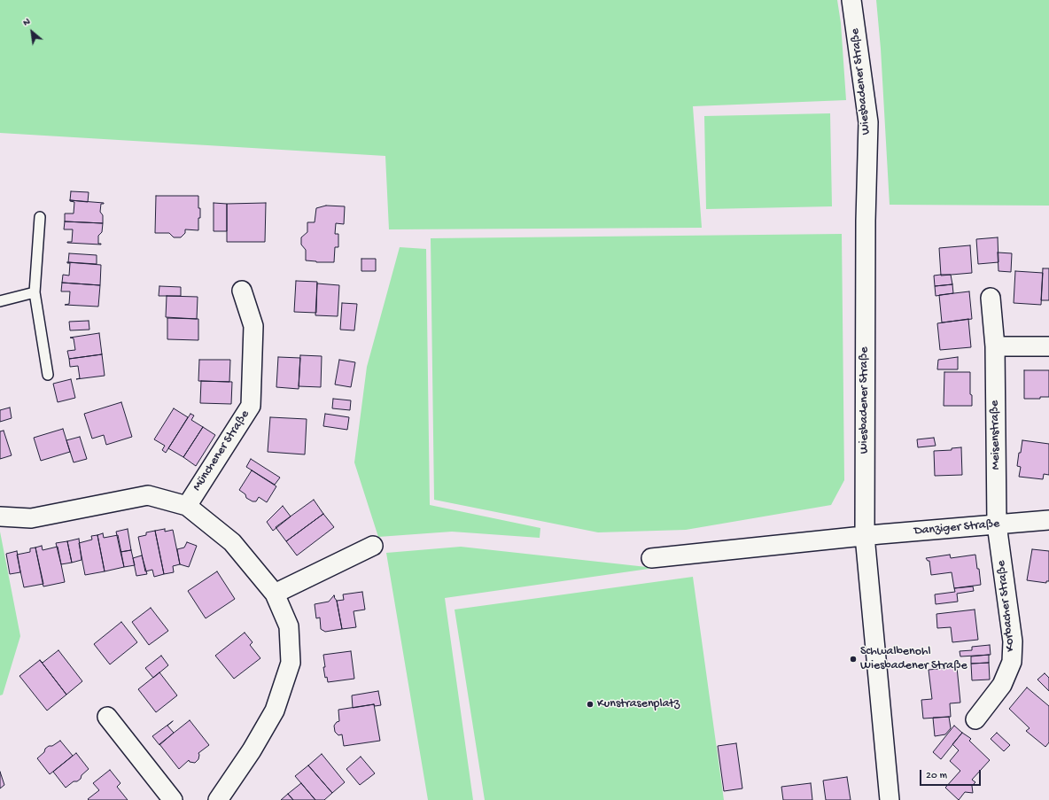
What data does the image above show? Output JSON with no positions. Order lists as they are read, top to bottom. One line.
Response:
{"streets":{"street":["Wiesbadener Straße","Meisenstraße","Münchener Straße","Danziger Straße","Korbacher Straße"]},"crossings":[["Wiesbadener Straße","Danziger Straße"],["Meisenstraße","Danziger Straße"],["Meisenstraße","Korbacher Straße"],["Danziger Straße","Korbacher Straße"]],"places":["Schwalbenohl Wiesbadener Straße","Kunstrasenplatz"],"scale_bar":"20 m","north":"top left"}
